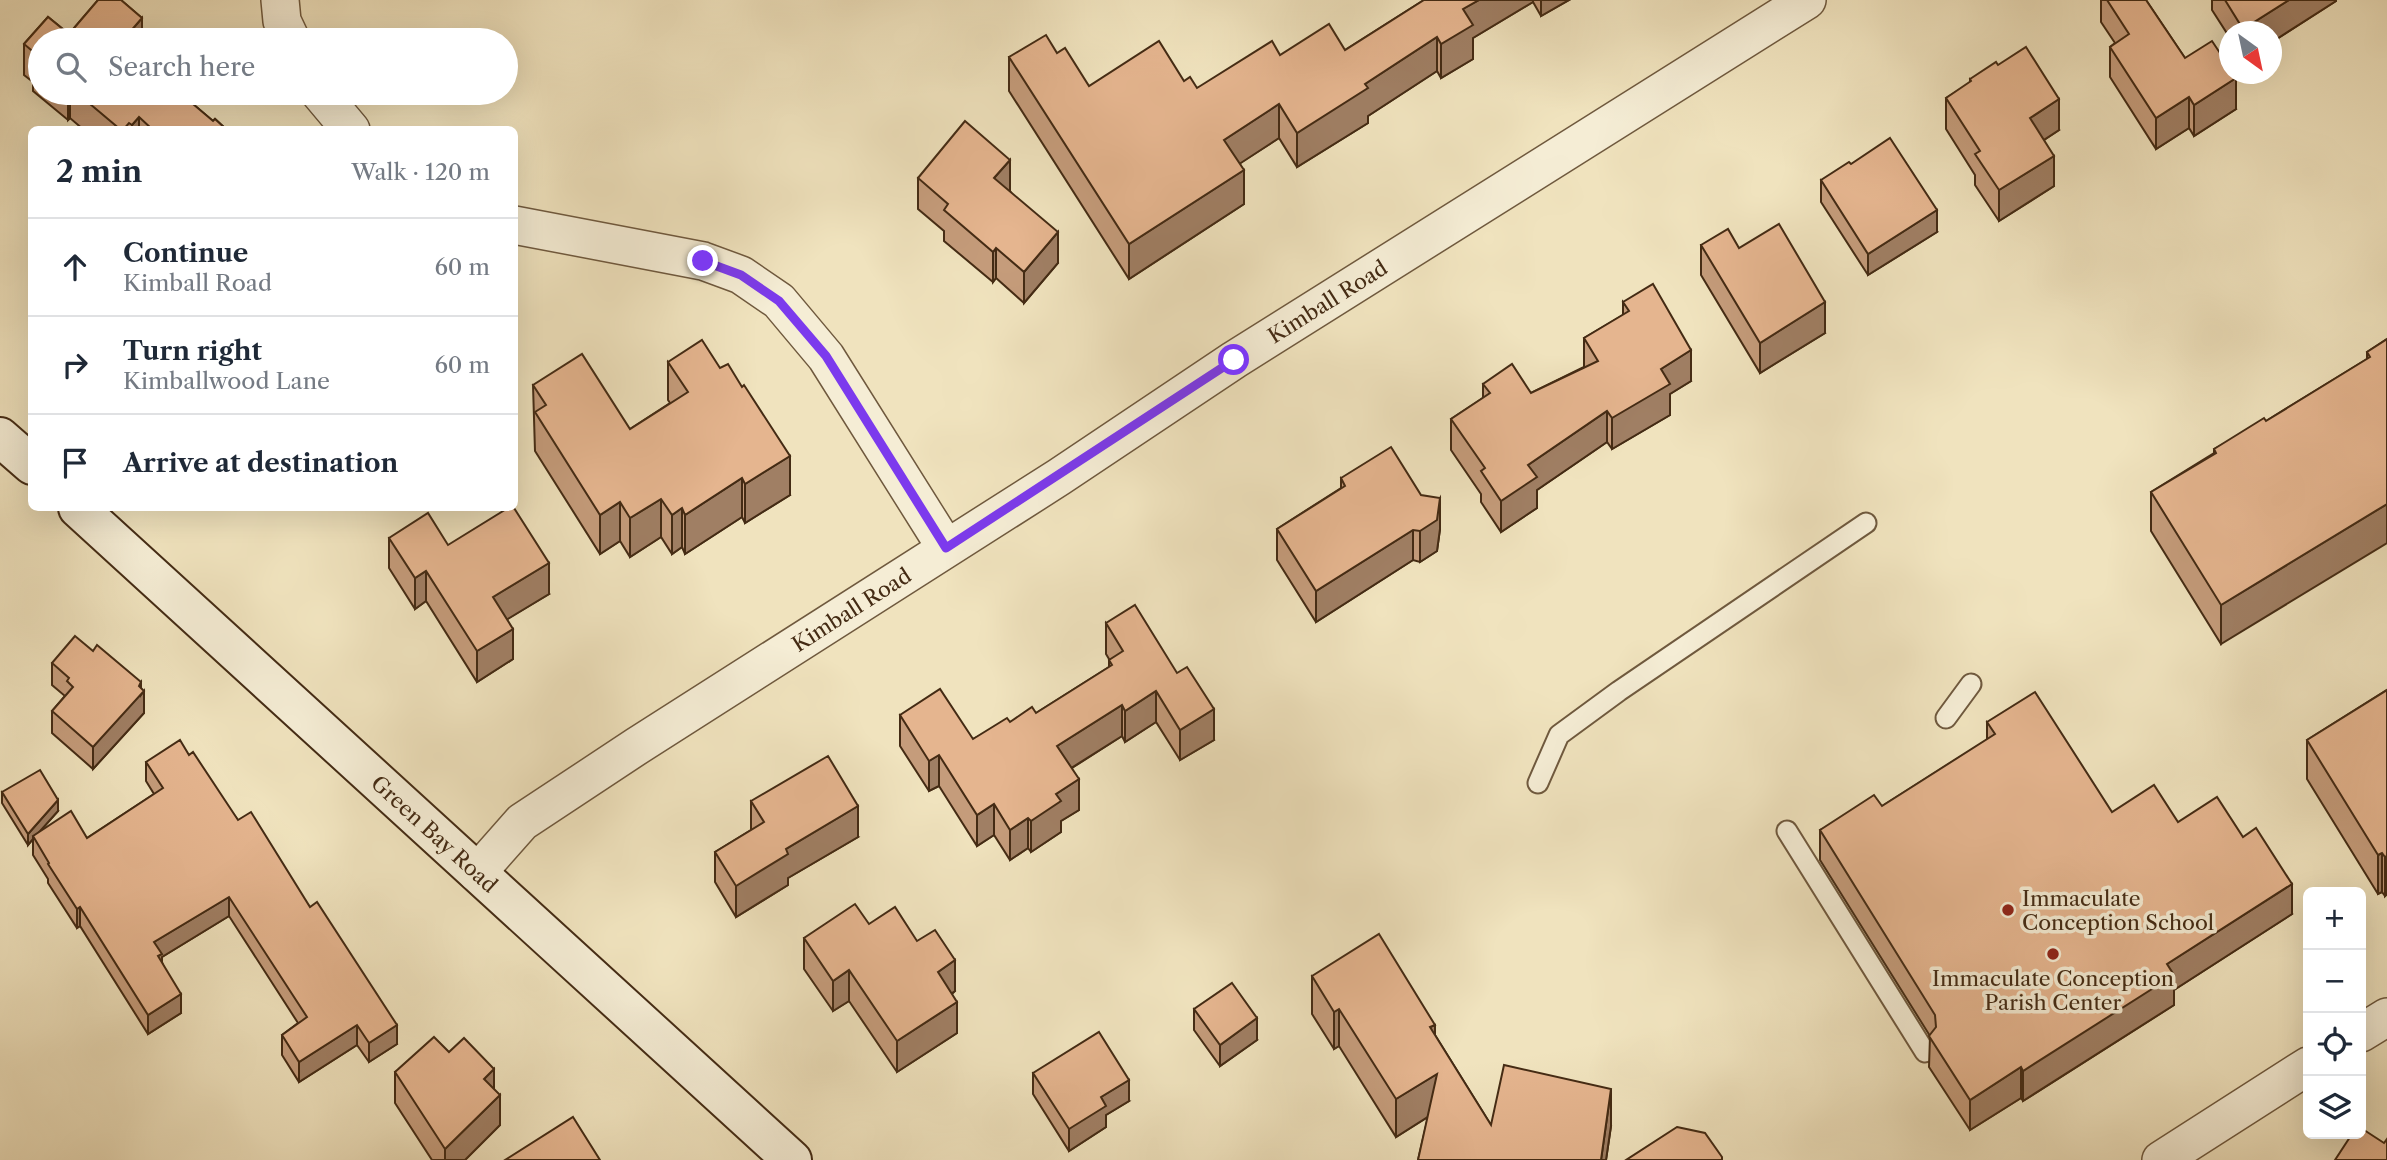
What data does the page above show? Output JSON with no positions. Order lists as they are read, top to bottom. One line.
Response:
{"streets":{"main road":["Green Bay Road"],"street":["Kimball Road"]},"crossings":[["Kimball Road","Green Bay Road"]],"places":["Immaculate Conception School","Immaculate Conception Parish Center"],"north":"bottom right","page":{"search":"Search here","heading":["2 min","Walk · 120 m"],"list":[["Continue","Kimball Road","60 m"],["Turn right","Kimballwood Lane","60 m"],"Arrive at destination"],"map_buttons":["+","−"]}}
